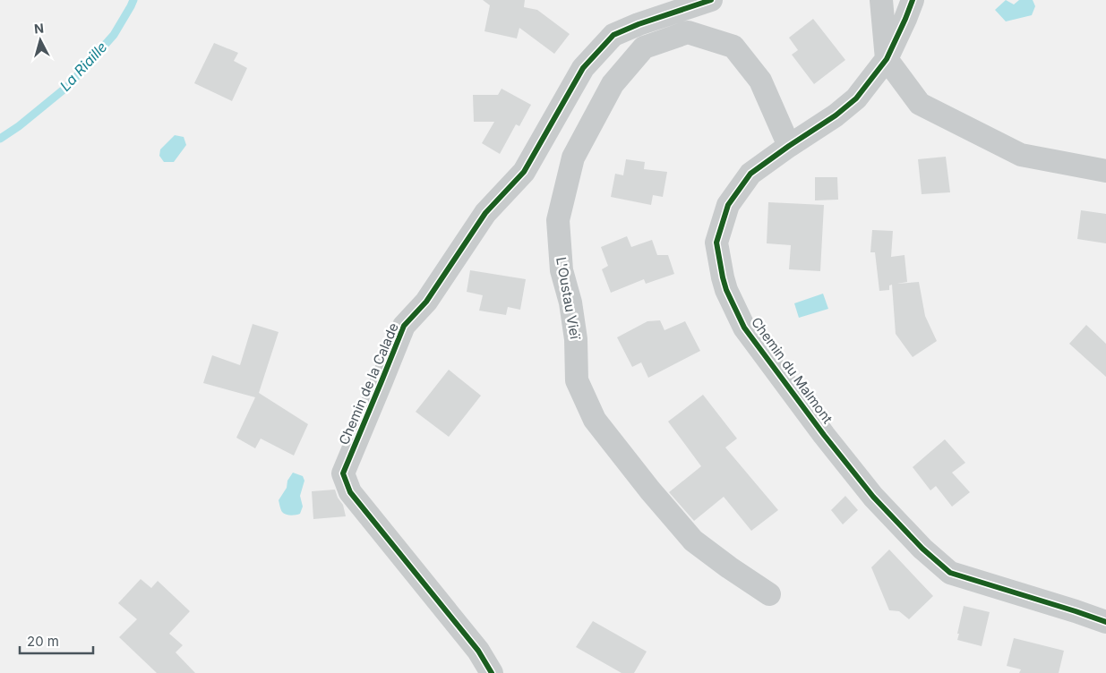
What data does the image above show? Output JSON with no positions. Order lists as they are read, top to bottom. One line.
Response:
{"streets":{"street":["L'Oustau Vieï","Chemin du Malmont","Chemin de la Calade"]},"crossings":[["L'Oustau Vieï","Chemin du Malmont"]],"water":["La Riaille"],"scale_bar":"20 m","north":"top"}
